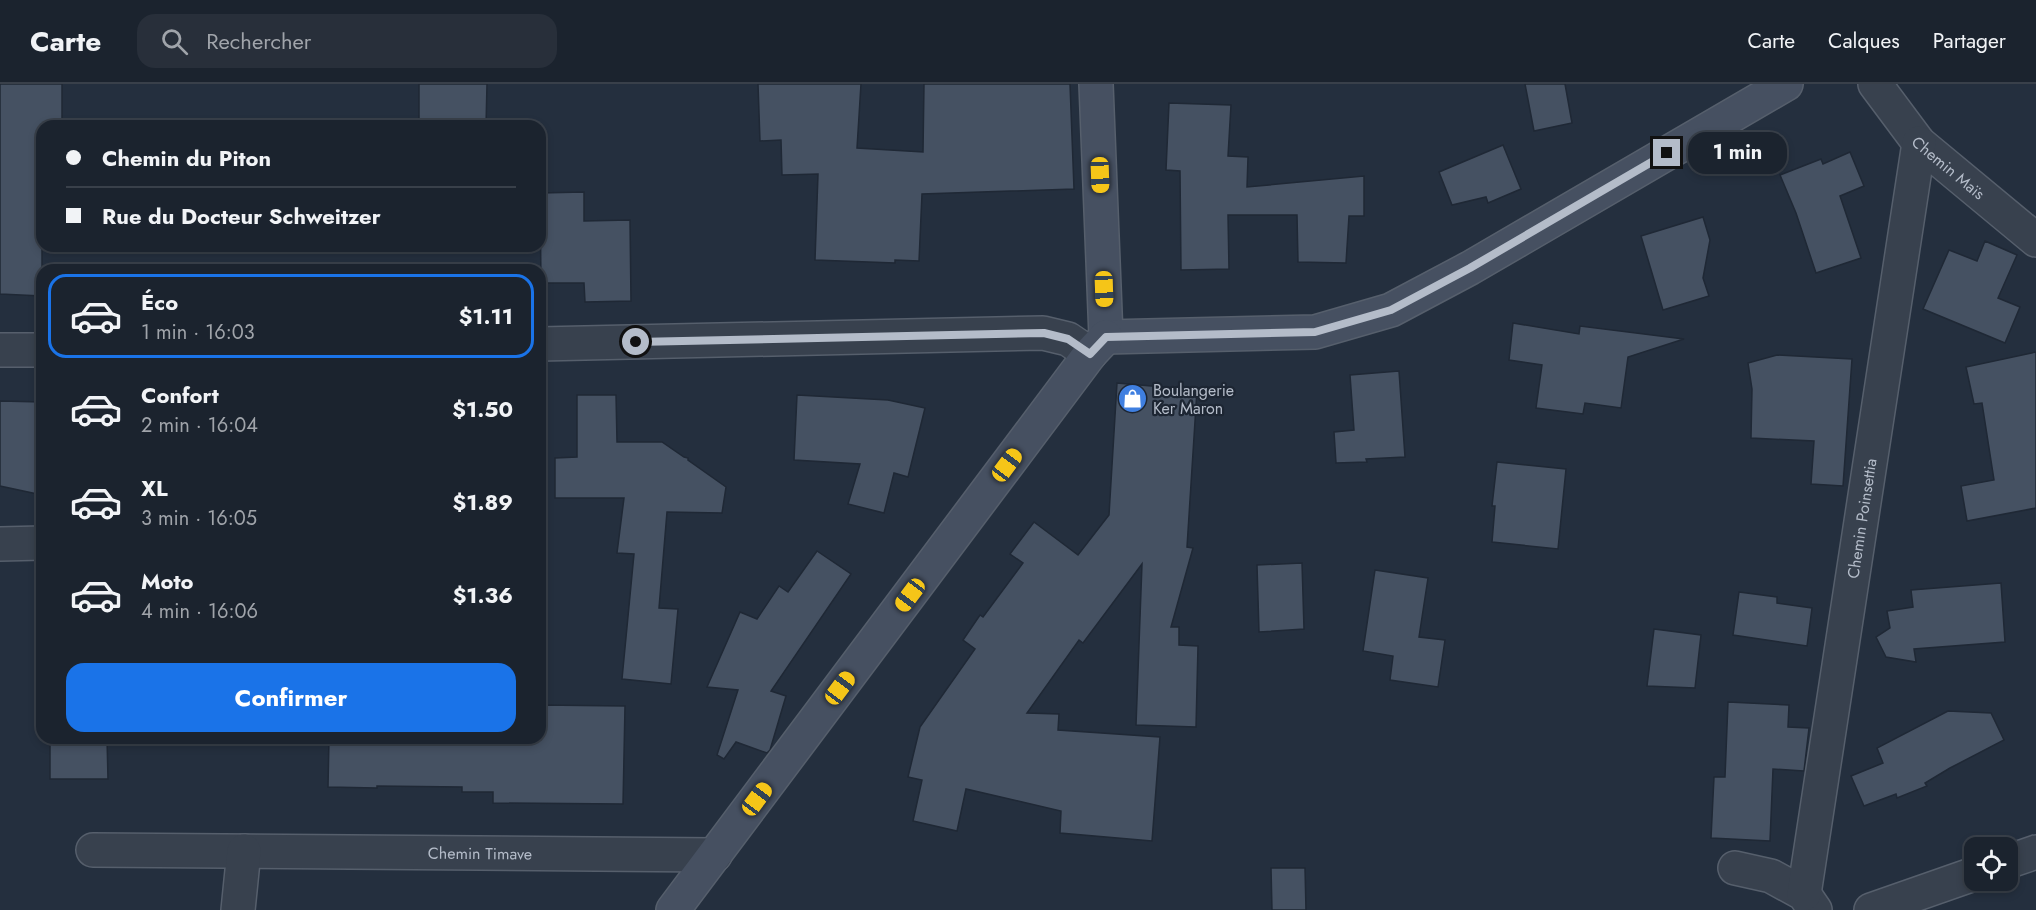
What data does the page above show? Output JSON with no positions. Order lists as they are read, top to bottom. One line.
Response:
{"streets":{"street":["Chemin Maïs","Chemin Poinsettia","Chemin Timave"]},"crossings":[["Chemin Maïs","Chemin Poinsettia"]],"places":{"shop":["Boulangerie Ker Maron"]},"page":{"header":"Carte","search":"Rechercher","nav":["Carte","Calques","Partager"],"banner":["Chemin du Piton","Rue du Docteur Schweitzer"],"bubble":"1 min","list":[{"name":"Éco","note":"1 min · 16:03","value":"$1.11"},{"name":"Confort","note":"2 min · 16:04","value":"$1.50"},{"name":"XL","note":"3 min · 16:05","value":"$1.89"},{"name":"Moto","note":"4 min · 16:06","value":"$1.36"}],"buttons":"Confirmer"}}
